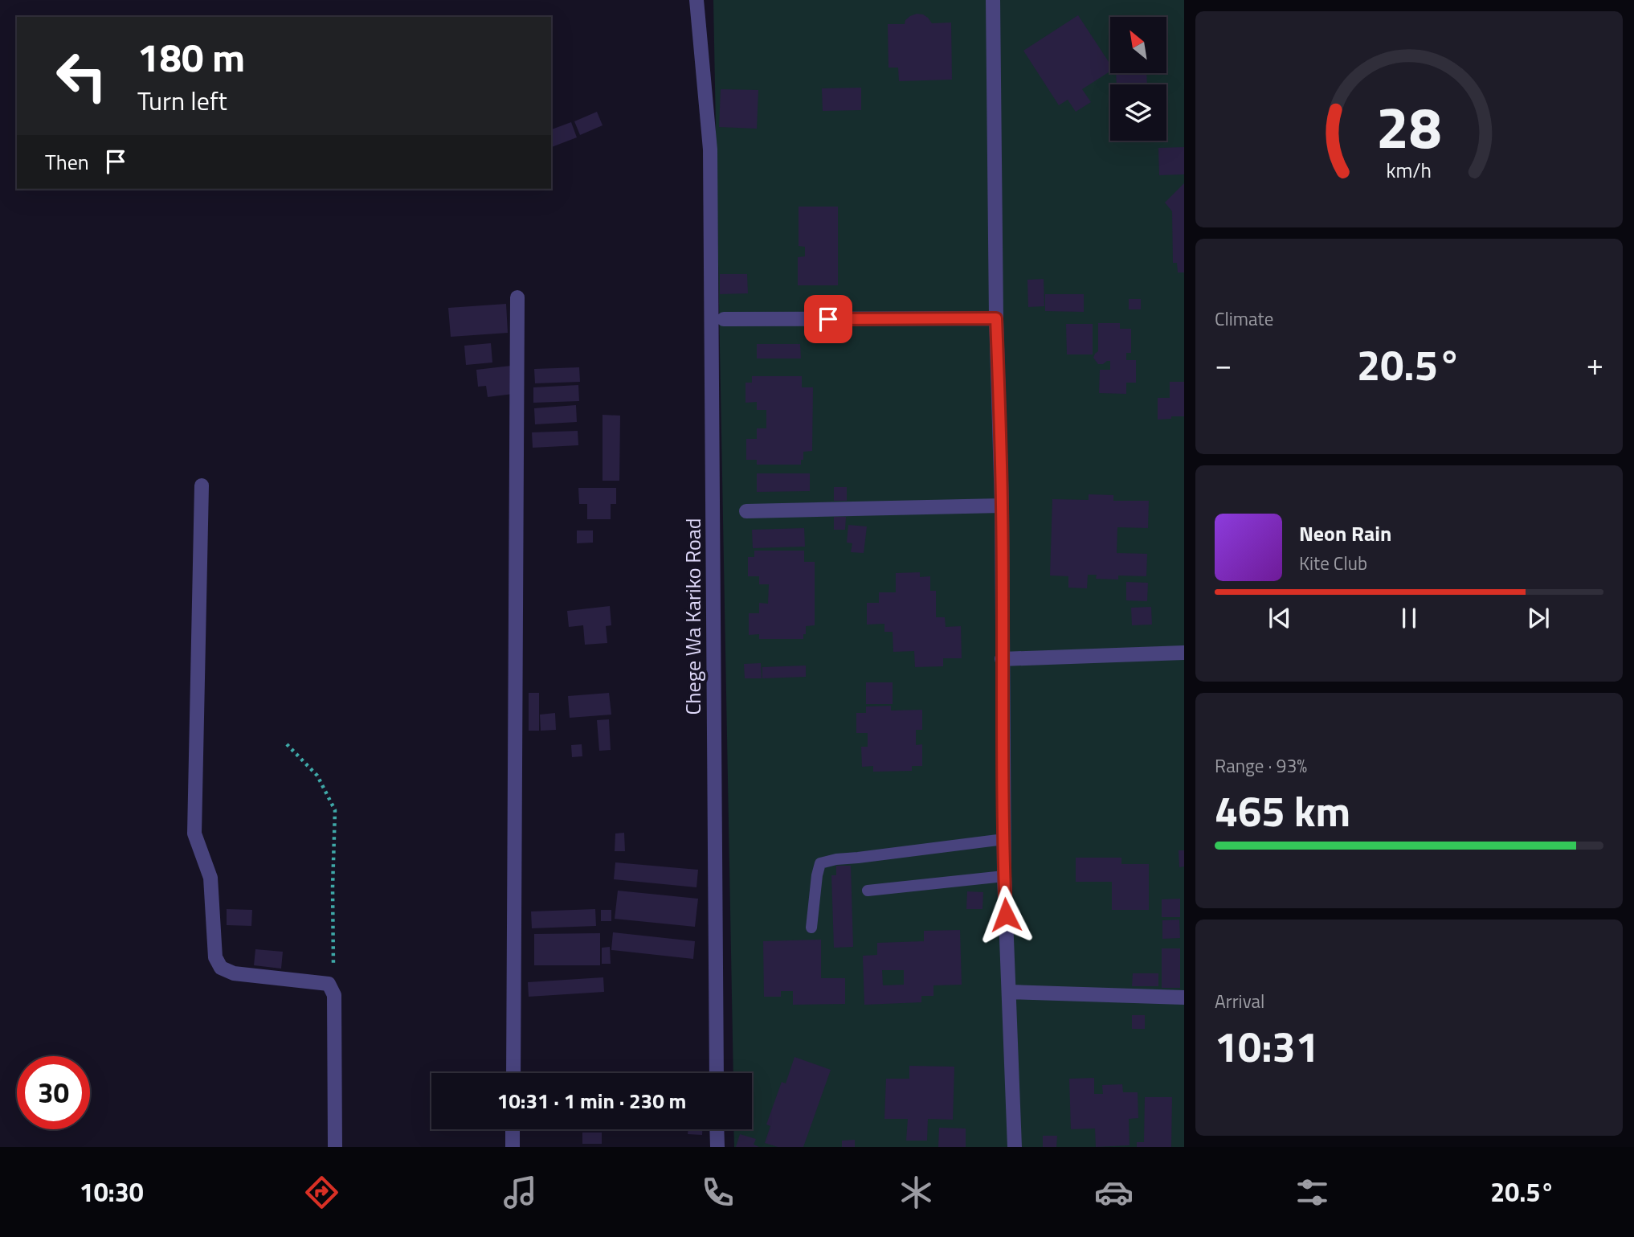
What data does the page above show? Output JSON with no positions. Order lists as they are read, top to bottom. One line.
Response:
{"streets":{"street":["Chege Wa Kariko Road"]},"north":"top left","page":{"turn":["180 m","Turn left"],"then":"Then","tile":["Climate",["Range · 93%","465 km"],["Arrival","10:31"]],"heat":["−","20.5°","+"],"song":["Neon Rain","Kite Club"],"limit":"30","trip":"10:31 · 1 min · 230 m","tabs":["10:30","20.5°"],"gauge":["28","km/h"]}}
